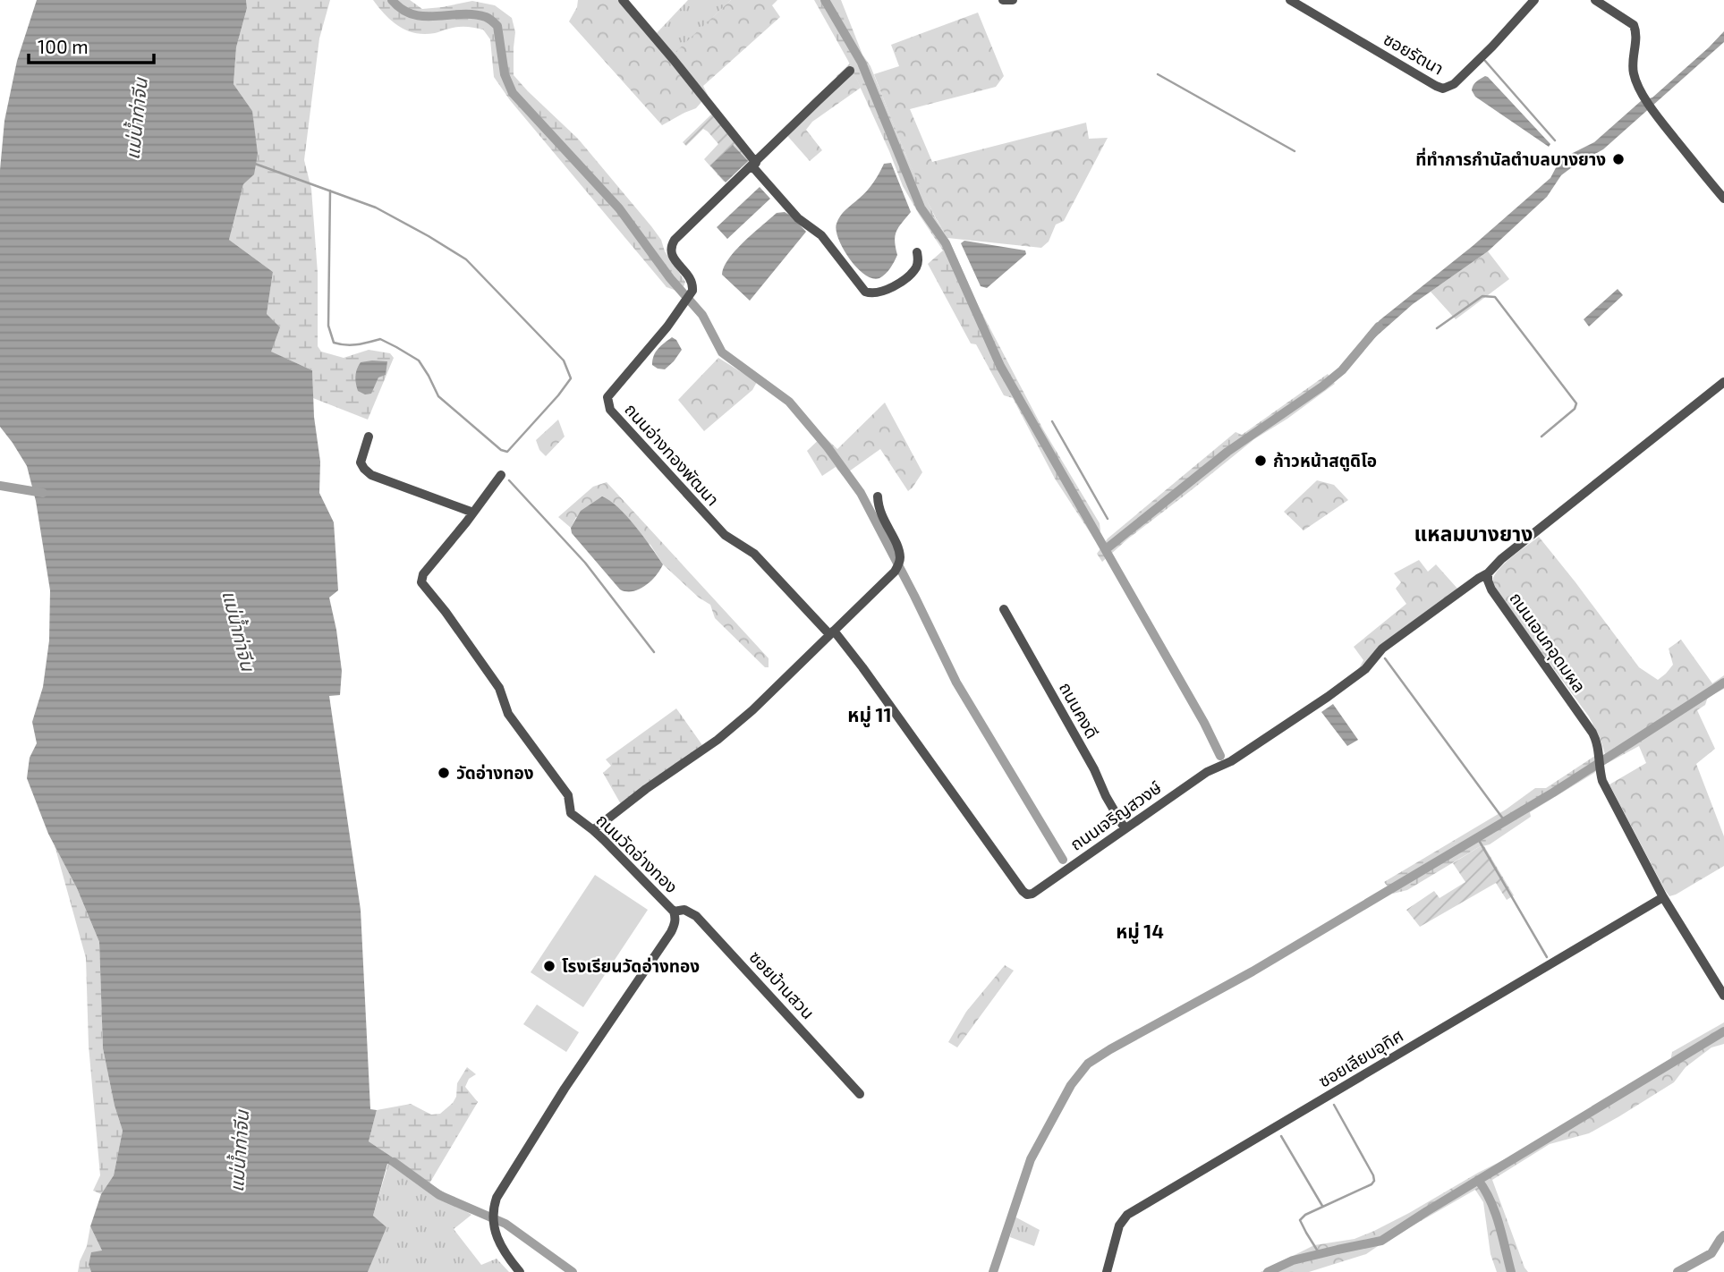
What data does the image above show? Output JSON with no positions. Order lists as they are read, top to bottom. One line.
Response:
{"streets":{"street":["ซอยรัตนา","ถนนอ่างทองพัฒนา","ถนนเอนกอุดมผล","ถนนคงดี","ถนนเจริญสวงษ์","ถนนวัดอ่างทอง","ซอยบ้านสวน","ซอยเลียบอุทิศ"]},"crossings":[["ถนนอ่างทองพัฒนา","ถนนเจริญสวงษ์"],["ถนนเอนกอุดมผล","ถนนเจริญสวงษ์"],["ถนนเอนกอุดมผล","ซอยเลียบอุทิศ"],["ถนนคงดี","ถนนเจริญสวงษ์"],["ถนนวัดอ่างทอง","ซอยบ้านสวน"]],"districts":["แหลมบางยาง","หมู่ 11","หมู่ 14"],"water":["แม่น้ำท่าจีน"],"places":["ที่ทำการกำนัลตำบลบางยาง","ก้าวหน้าสตูดิโอ","วัดอ่างทอง","โรงเรียนวัดอ่างทอง"],"scale_bar":"100 m"}
